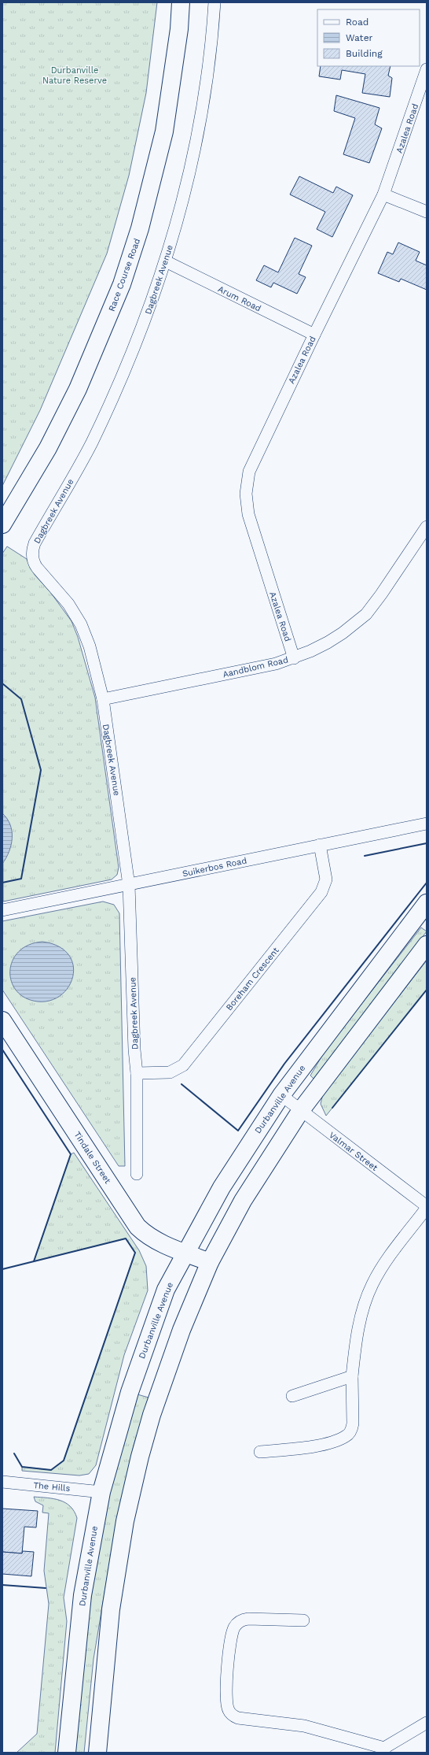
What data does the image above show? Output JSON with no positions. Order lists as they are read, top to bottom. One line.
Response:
{"streets":{"main road":["Race Course Road","Durbanville Avenue","Tindale Street"],"street":["Azalea Road","Dagbreek Avenue","Arum Road","Aandblom Road","Suikerbos Road","Boreham Crescent","Valmar Street","The Hills"]},"crossings":[["Azalea Road","Arum Road"],["Azalea Road","Aandblom Road"],["Dagbreek Avenue","Arum Road"],["Dagbreek Avenue","Aandblom Road"],["Dagbreek Avenue","Suikerbos Road"],["Dagbreek Avenue","Boreham Crescent"],["Suikerbos Road","Boreham Crescent"],["Durbanville Avenue","Valmar Street"],["Durbanville Avenue","Tindale Street"],["Durbanville Avenue","The Hills"]],"parks":["Durbanville Nature Reserve"],"legend":["Road","Water","Building"]}
